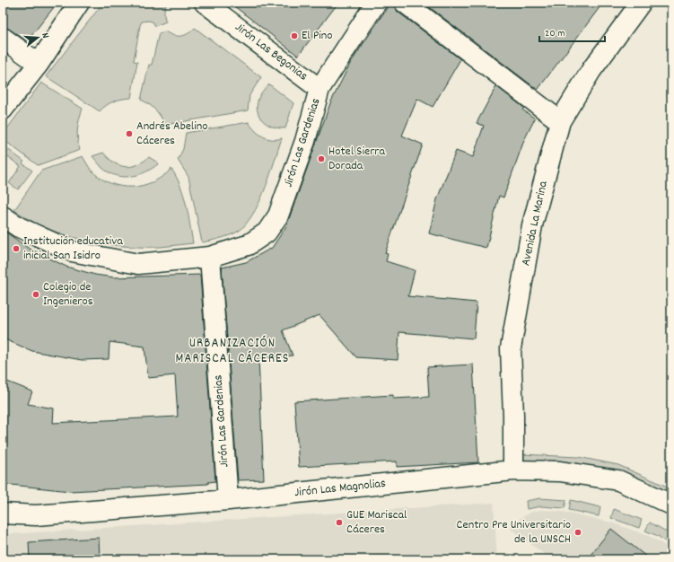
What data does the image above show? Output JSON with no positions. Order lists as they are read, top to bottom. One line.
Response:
{"streets":{"street":["Jirón Las Begonias","Jirón Las Gardenias","Avenida La Marina","Jirón Las Magnolias"]},"crossings":[["Jirón Las Begonias","Jirón Las Gardenias"],["Jirón Las Gardenias","Jirón Las Magnolias"],["Avenida La Marina","Jirón Las Magnolias"]],"districts":["URBANIZACIÓN MARISCAL CÁCERES"],"places":["El Pino","Andrés Abelino Cáceres","Hotel Sierra Dorada","Institución educativa inicial San Isidro","Colegio de Ingenieros","GUE Mariscal Cáceres","Centro Pre Universitario de la UNSCH"],"scale_bar":"20 m","north":"right"}
